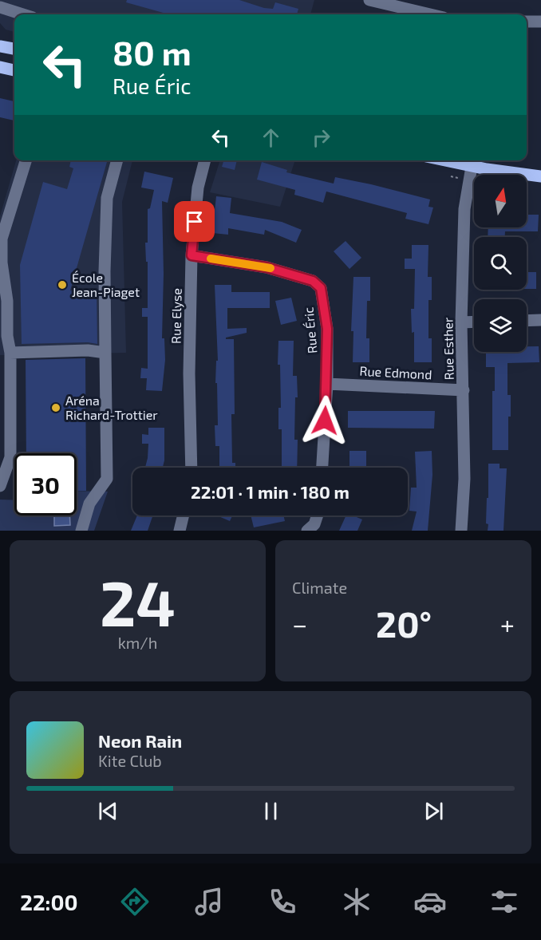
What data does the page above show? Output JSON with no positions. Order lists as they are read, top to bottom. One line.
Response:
{"streets":{"street":["Rue Elyse","Rue Éric","Rue Esther","Rue Edmond"]},"crossings":[["Rue Elyse","Rue Éric"],["Rue Éric","Rue Edmond"],["Rue Esther","Rue Edmond"]],"places":["École Jean-Piaget","Aréna Richard-Trottier"],"north":"top","page":{"turn":["80 m","Rue Éric"],"limit":"30","trip":"22:01 · 1 min · 180 m","tile":[["24","km/h"],"Climate"],"heat":["−","20°","+"],"song":["Neon Rain","Kite Club"],"tabs":"22:00"}}
